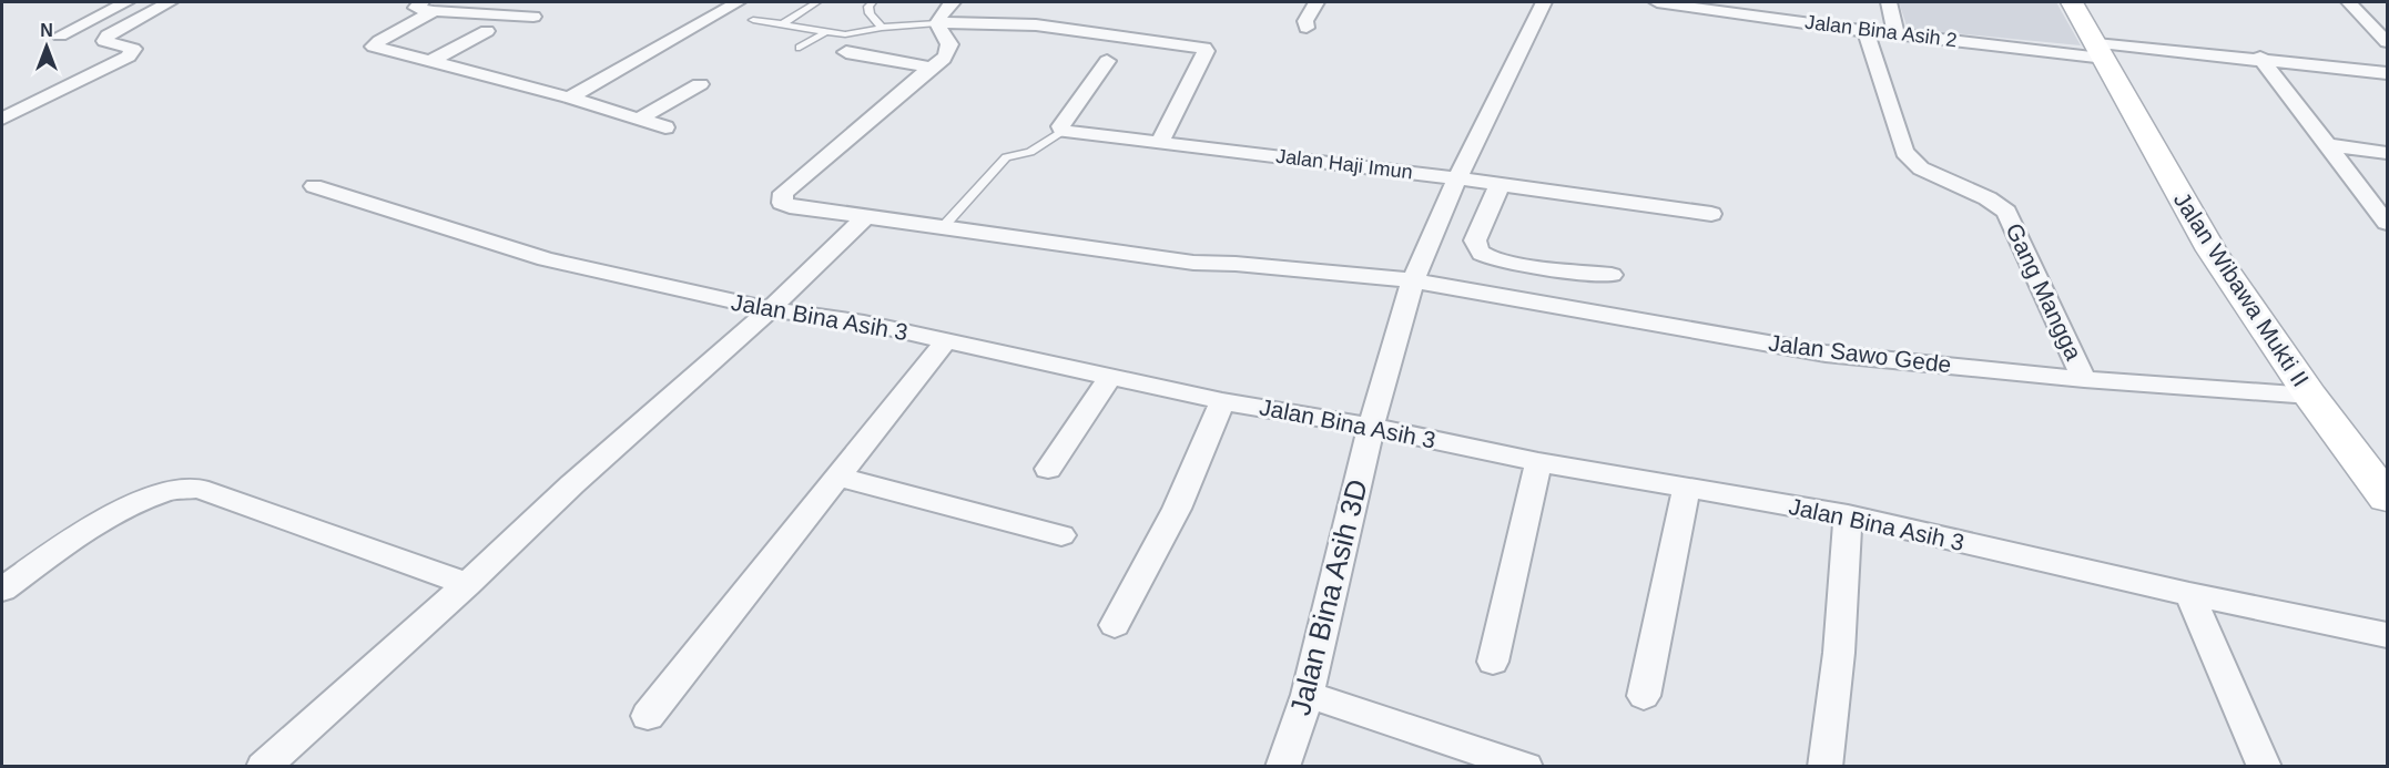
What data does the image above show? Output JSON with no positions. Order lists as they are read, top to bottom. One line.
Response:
{"streets":{"main road":["Jalan Wibawa Mukti II"],"street":["Jalan Bina Asih 2","Jalan Haji Imun","Gang Mangga","Jalan Bina Asih 3","Jalan Sawo Gede","Jalan Bina Asih 3D"]},"crossings":[["Jalan Bina Asih 2","Jalan Wibawa Mukti II"],["Jalan Bina Asih 2","Gang Mangga"],["Jalan Haji Imun","Jalan Bina Asih 3D"],["Jalan Wibawa Mukti II","Jalan Sawo Gede"],["Gang Mangga","Jalan Sawo Gede"],["Jalan Bina Asih 3","Jalan Bina Asih 3D"],["Jalan Sawo Gede","Jalan Bina Asih 3D"]],"north":"top"}
